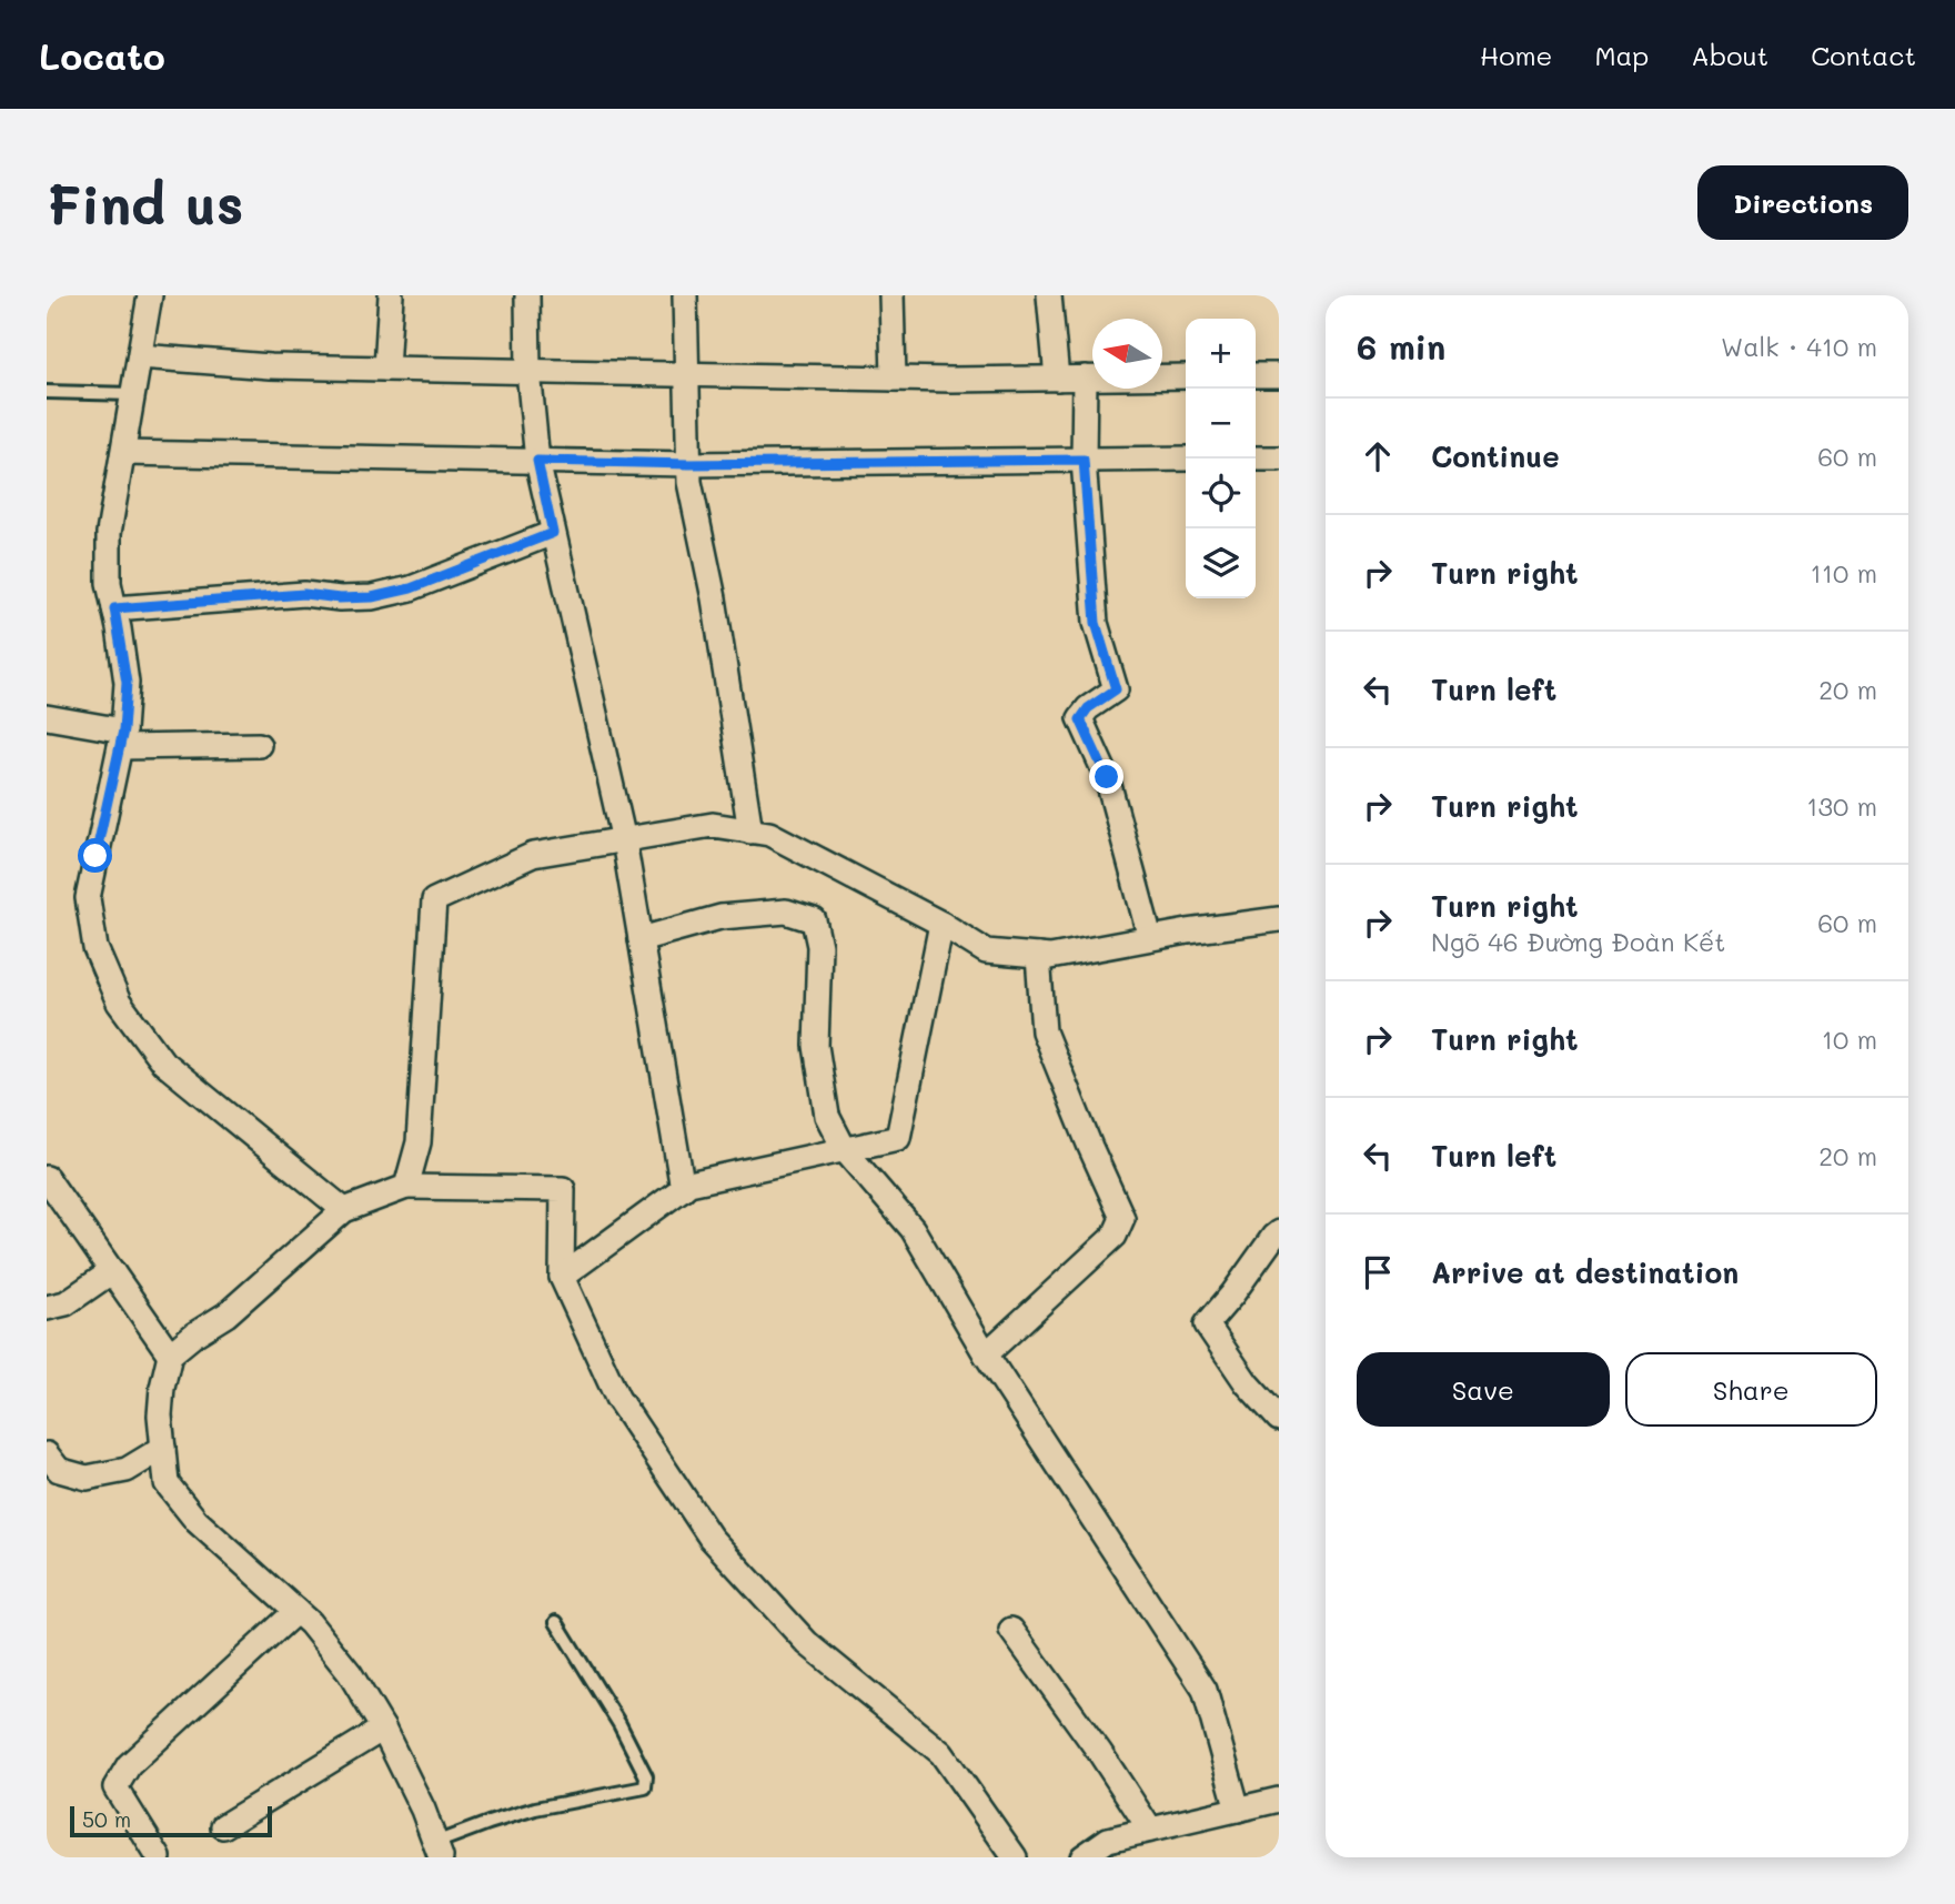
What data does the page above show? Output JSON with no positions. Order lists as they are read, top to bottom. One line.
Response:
{"scale_bar":"50 m","north":"left","page":{"header":"Locato","nav":["Home","Map","About","Contact"],"buttons":["Directions",["Save","Share"]],"title":"Find us","heading":["6 min","Walk · 410 m"],"map_buttons":["+","−"],"list":[["Continue","60 m"],["Turn right","110 m"],["Turn left","20 m"],["Turn right","130 m"],["Turn right","Ngõ 46 Đường Đoàn Kết","60 m"],["Turn right","10 m"],["Turn left","20 m"],"Arrive at destination"],"scale":"50 m"}}
